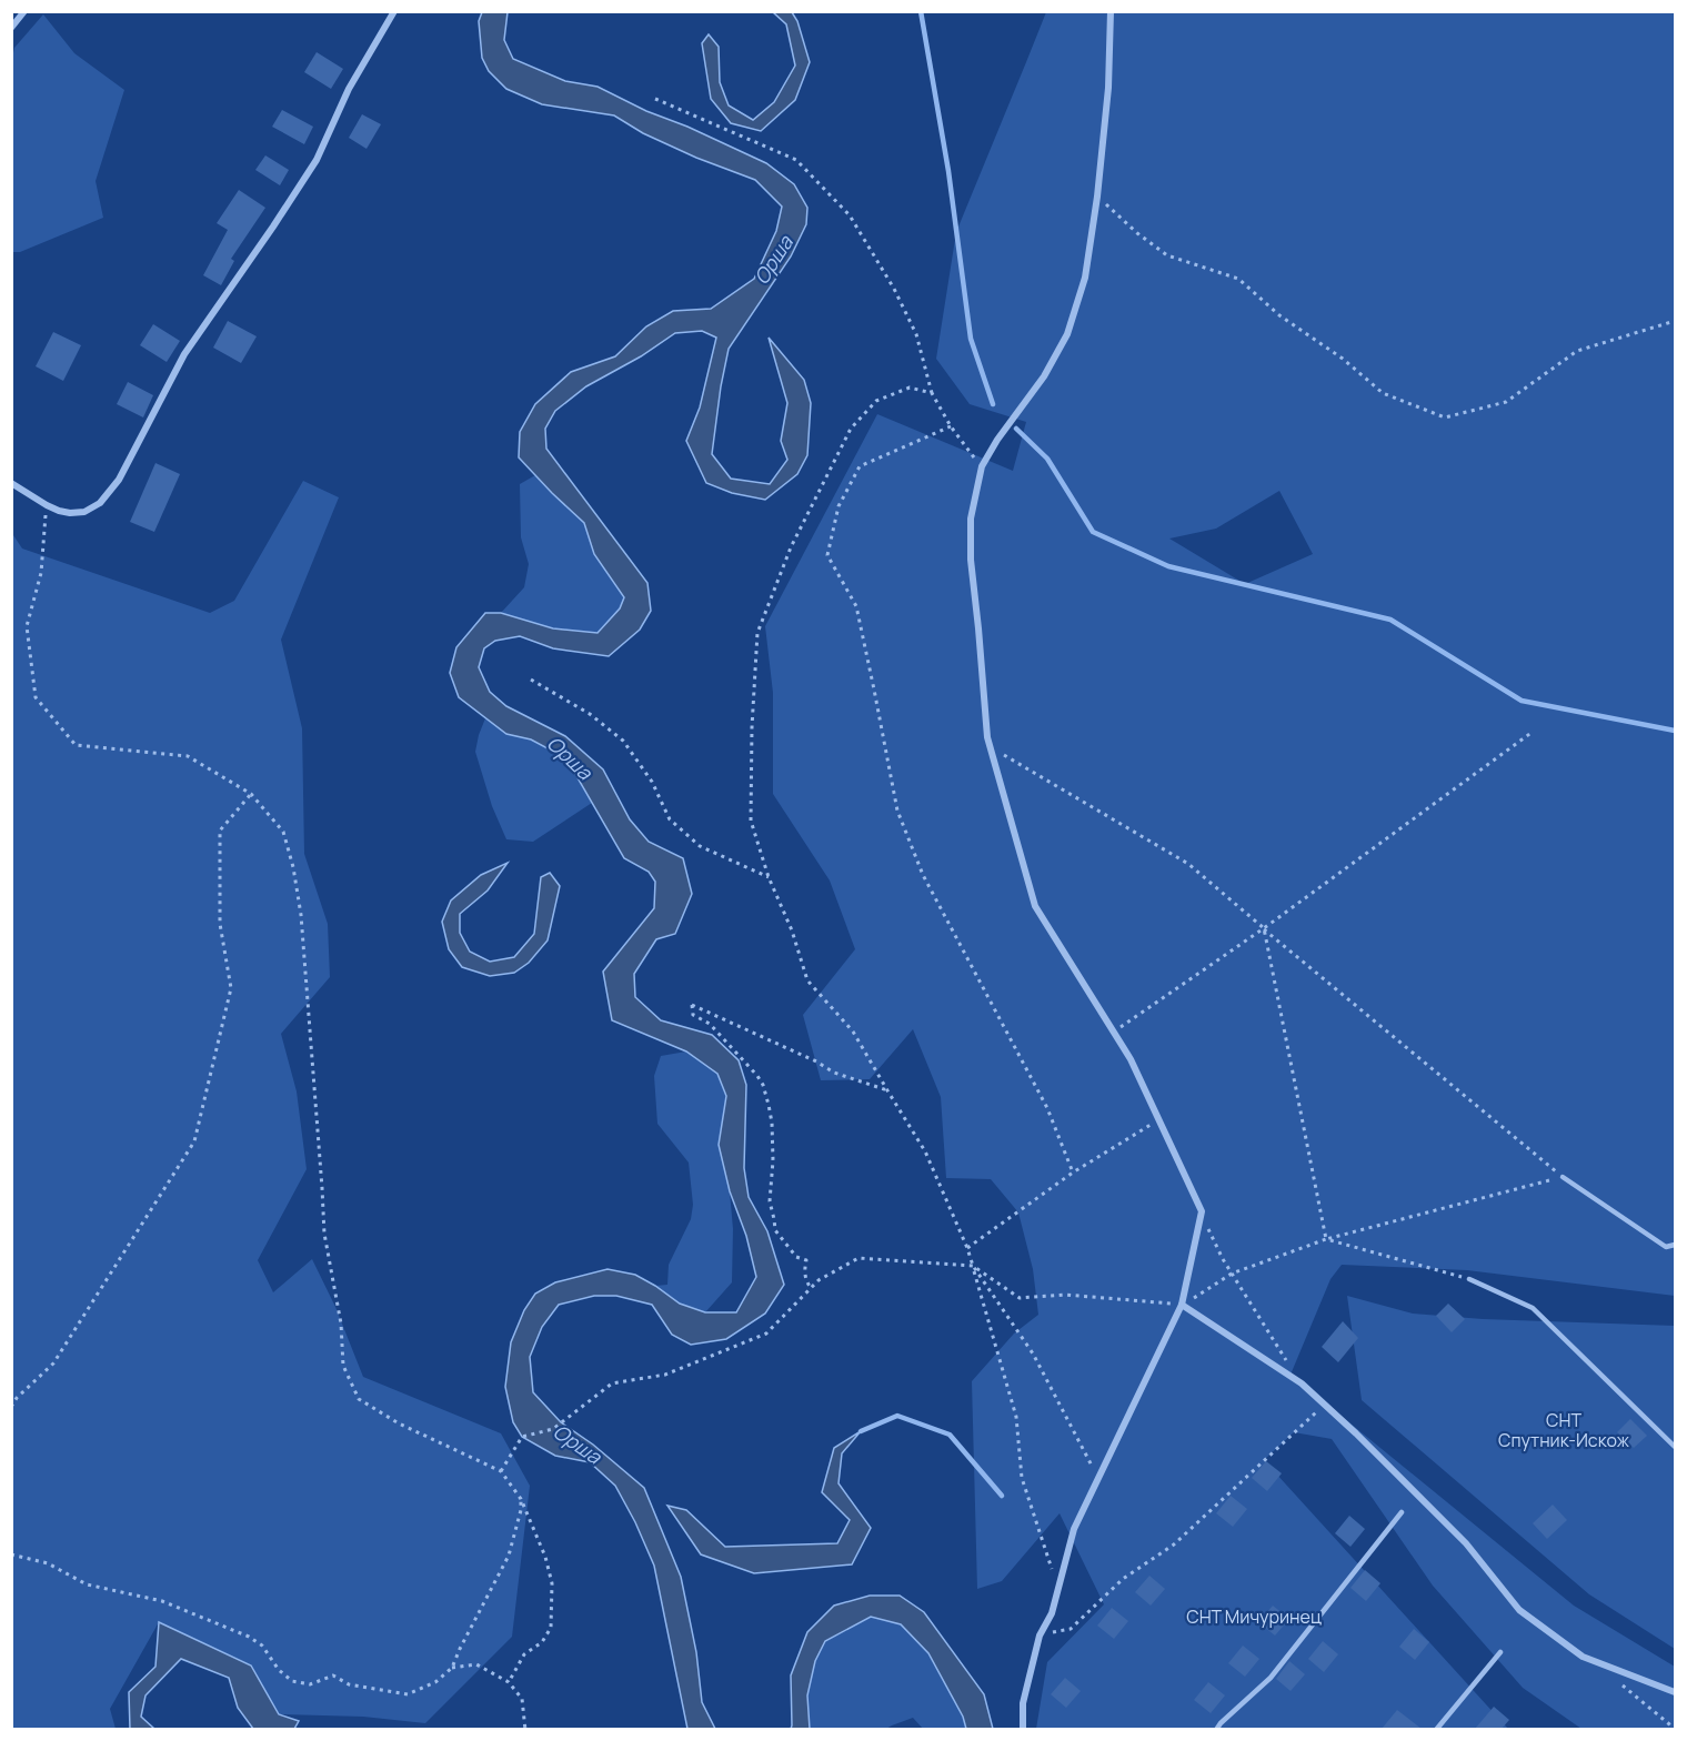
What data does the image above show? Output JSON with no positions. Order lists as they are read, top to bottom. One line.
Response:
{"water":["Орша"],"parks":["СНТ Спутник-Искож","СНТ Мичуринец"]}
